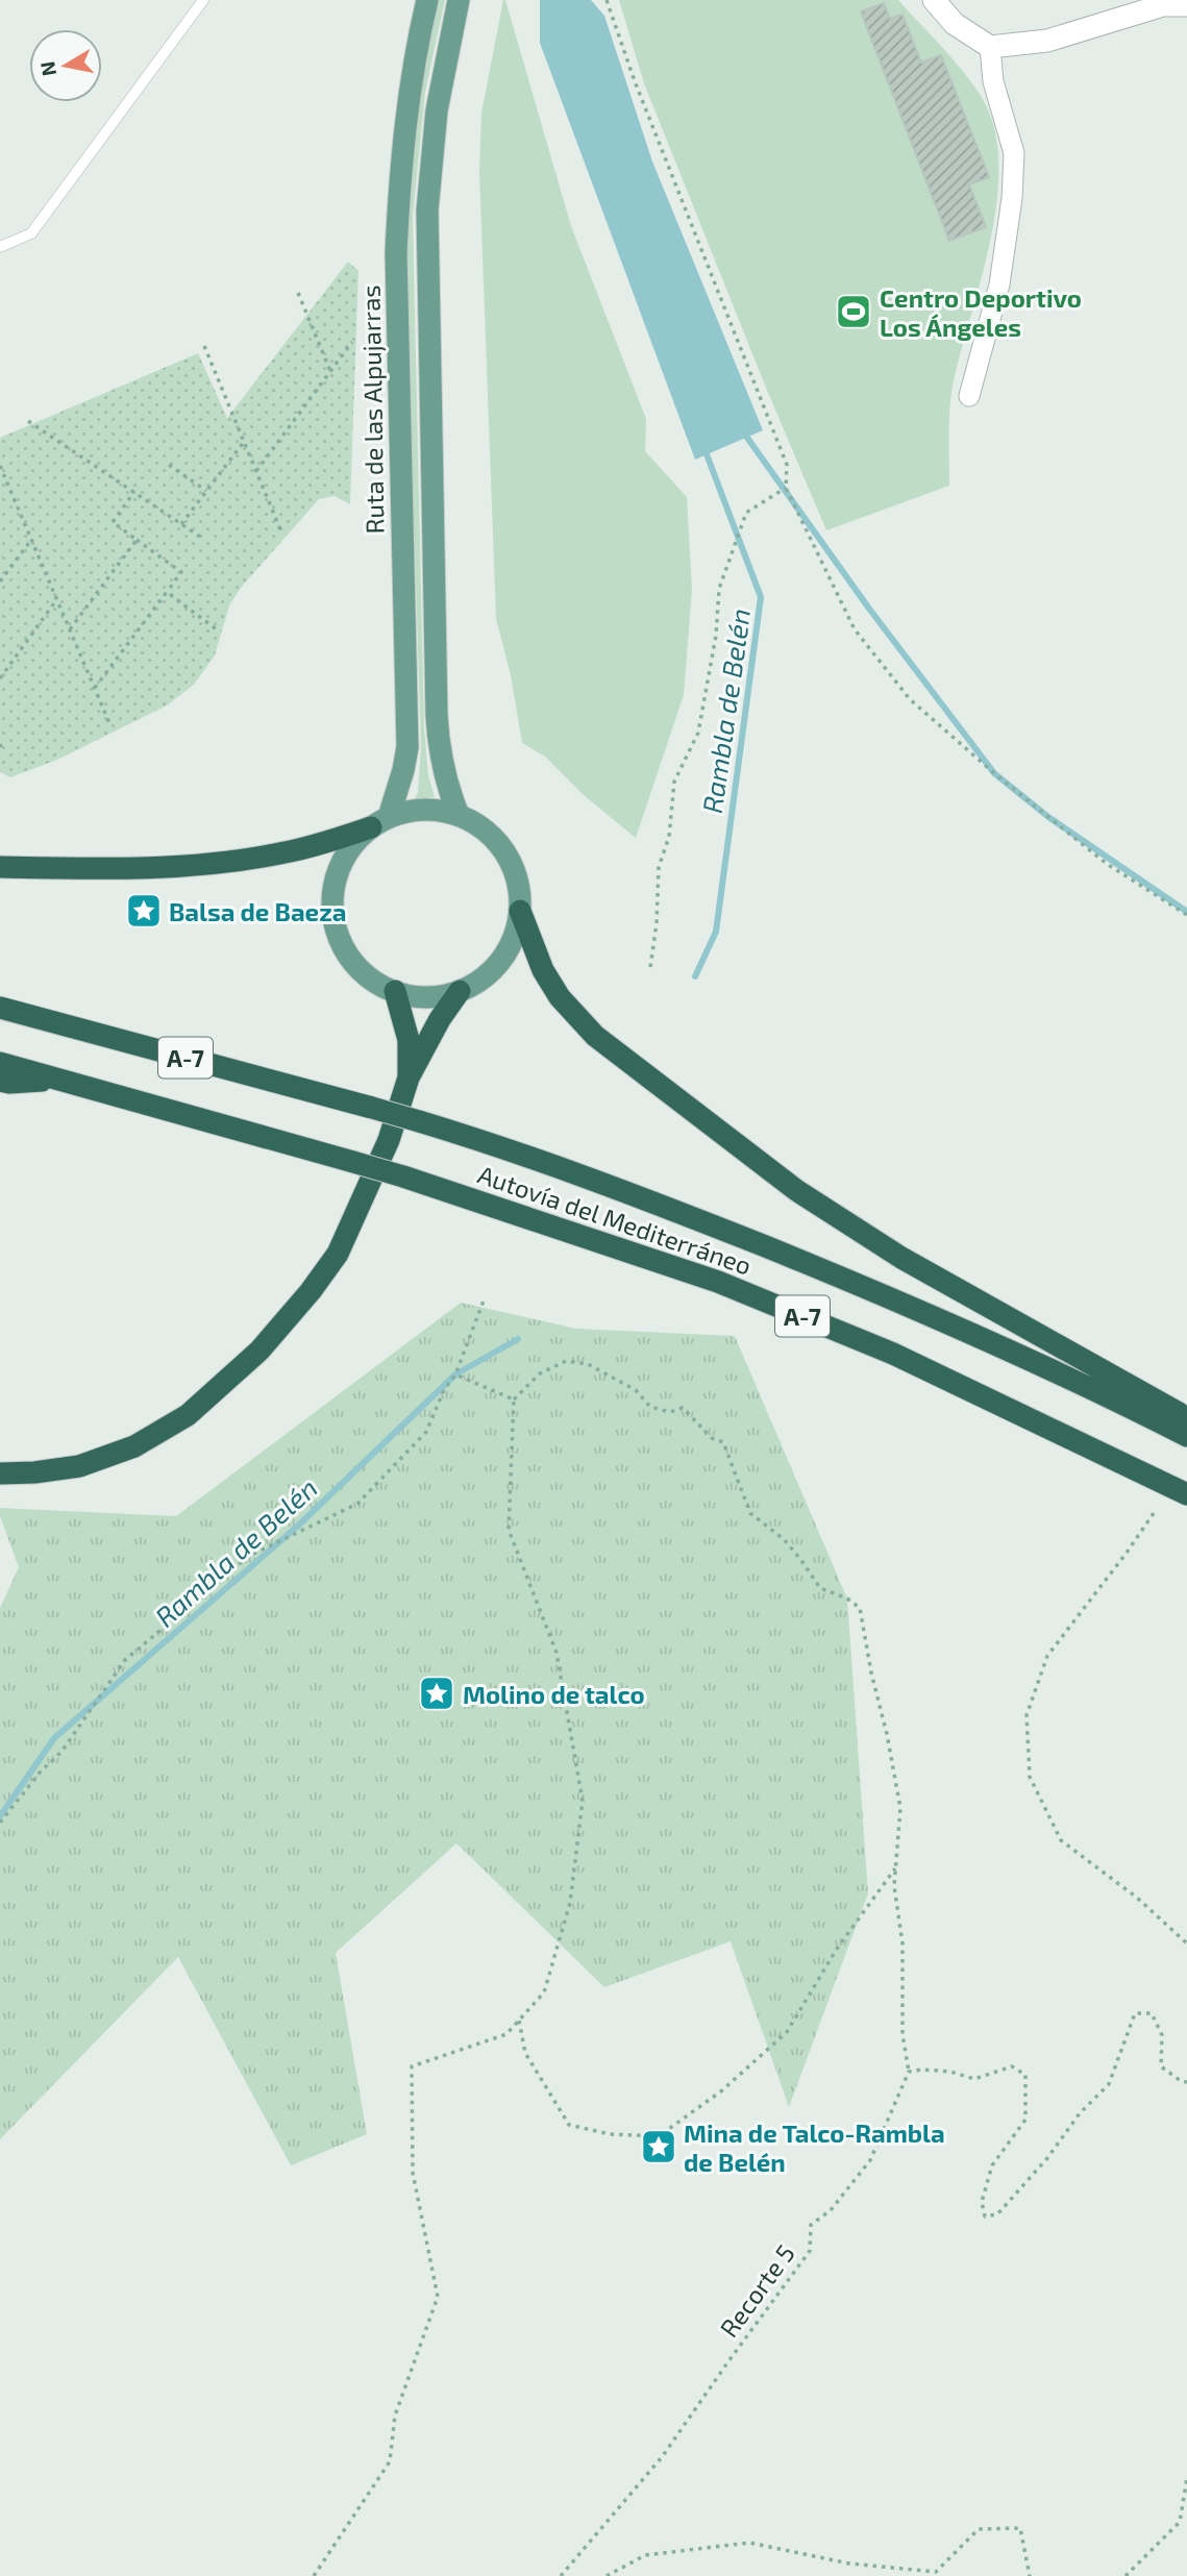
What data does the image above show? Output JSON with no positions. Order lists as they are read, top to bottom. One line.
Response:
{"streets":{"highway":["A-7","Autovía del Mediterráneo"],"main road":["Ruta de las Alpujarras"],"path":["Recorte 5"]},"water":["Rambla de Belén"],"places":{"sports":["Centro Deportivo Los Ángeles"],"place":["Balsa de Baeza","Molino de talco","Mina de Talco-Rambla de Belén"]},"north":"left"}
